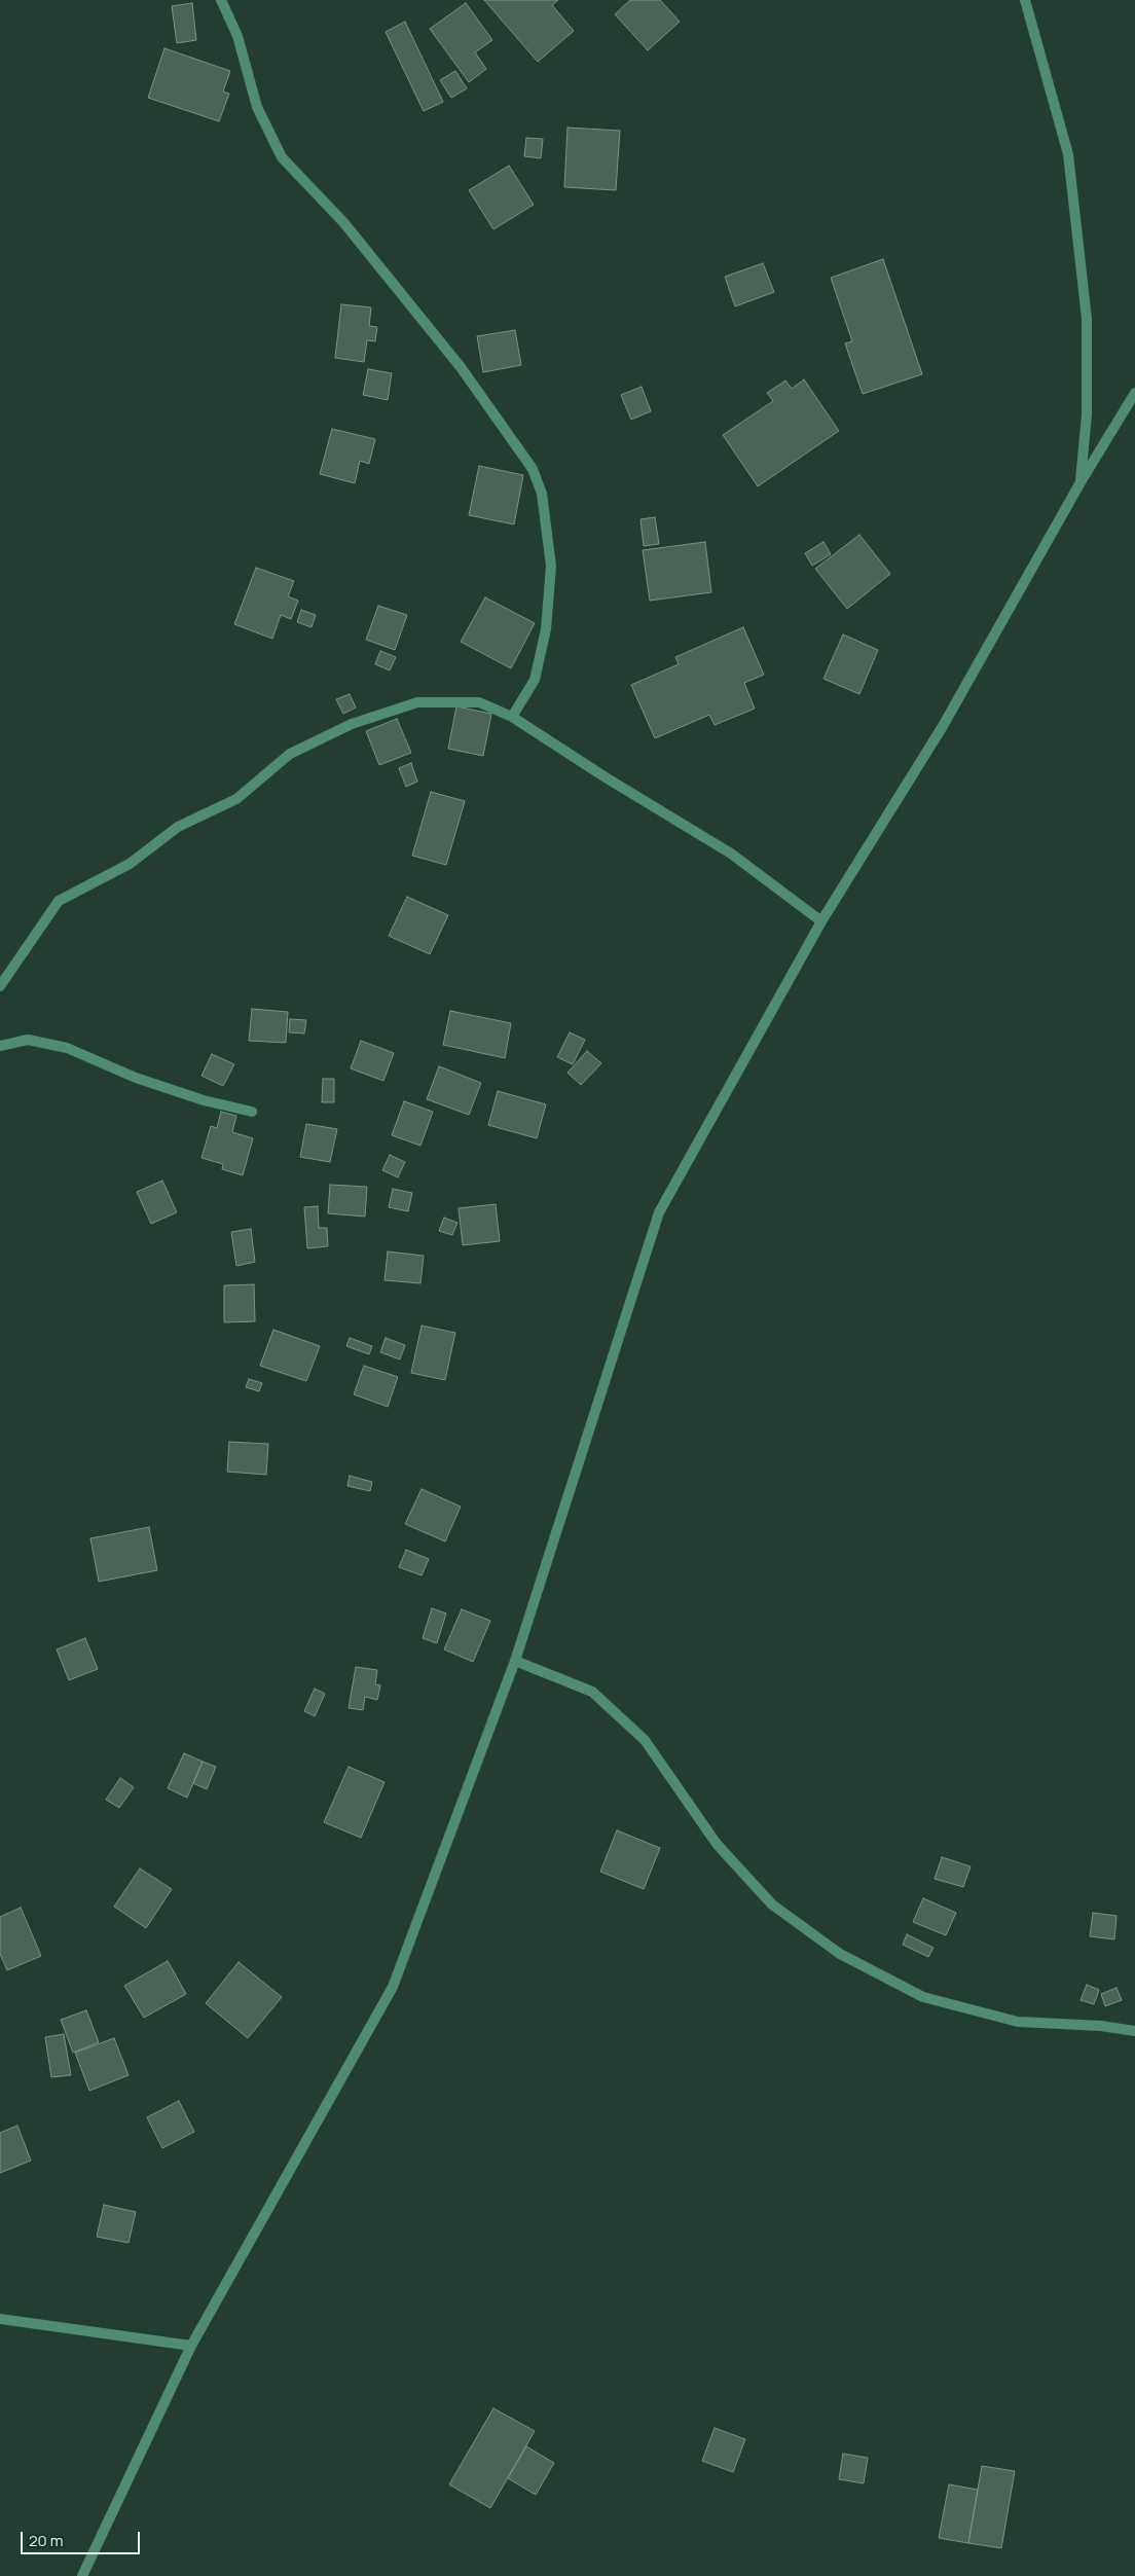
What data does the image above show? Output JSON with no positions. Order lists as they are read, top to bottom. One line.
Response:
{"scale_bar":"20 m"}
